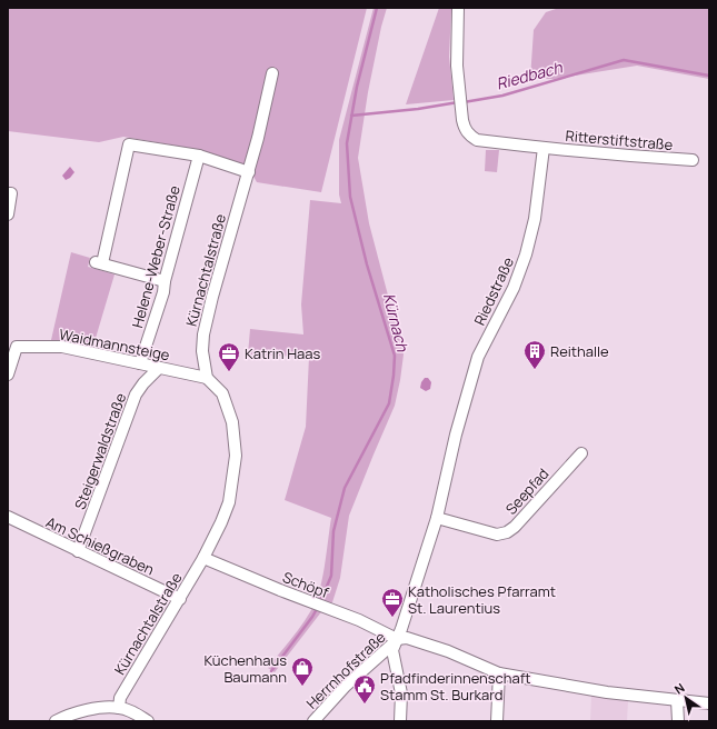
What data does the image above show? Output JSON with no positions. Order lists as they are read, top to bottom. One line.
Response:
{"streets":{"street":["Ritterstiftstraße","Helene-Weber-Straße","Kürnachtalstraße","Riedstraße","Waidmannsteige","Steigerwaldstraße","Seepfad","Am Schießgraben","Schöpf","Herrnhofstraße"]},"crossings":[["Ritterstiftstraße","Riedstraße"],["Helene-Weber-Straße","Waidmannsteige"],["Kürnachtalstraße","Waidmannsteige"],["Kürnachtalstraße","Am Schießgraben"],["Kürnachtalstraße","Schöpf"],["Riedstraße","Seepfad"],["Riedstraße","Schöpf"],["Riedstraße","Herrnhofstraße"],["Waidmannsteige","Steigerwaldstraße"],["Steigerwaldstraße","Am Schießgraben"],["Schöpf","Herrnhofstraße"]],"water":["Riedbach","Kürnach"],"places":{"building":["Reithalle"],"office":["Katrin Haas","Katholisches Pfarramt St. Laurentius"],"shop":["Küchenhaus Baumann"],"public building":["Pfadfinderinnenschaft Stamm St. Burkard"]},"north":"top left"}
